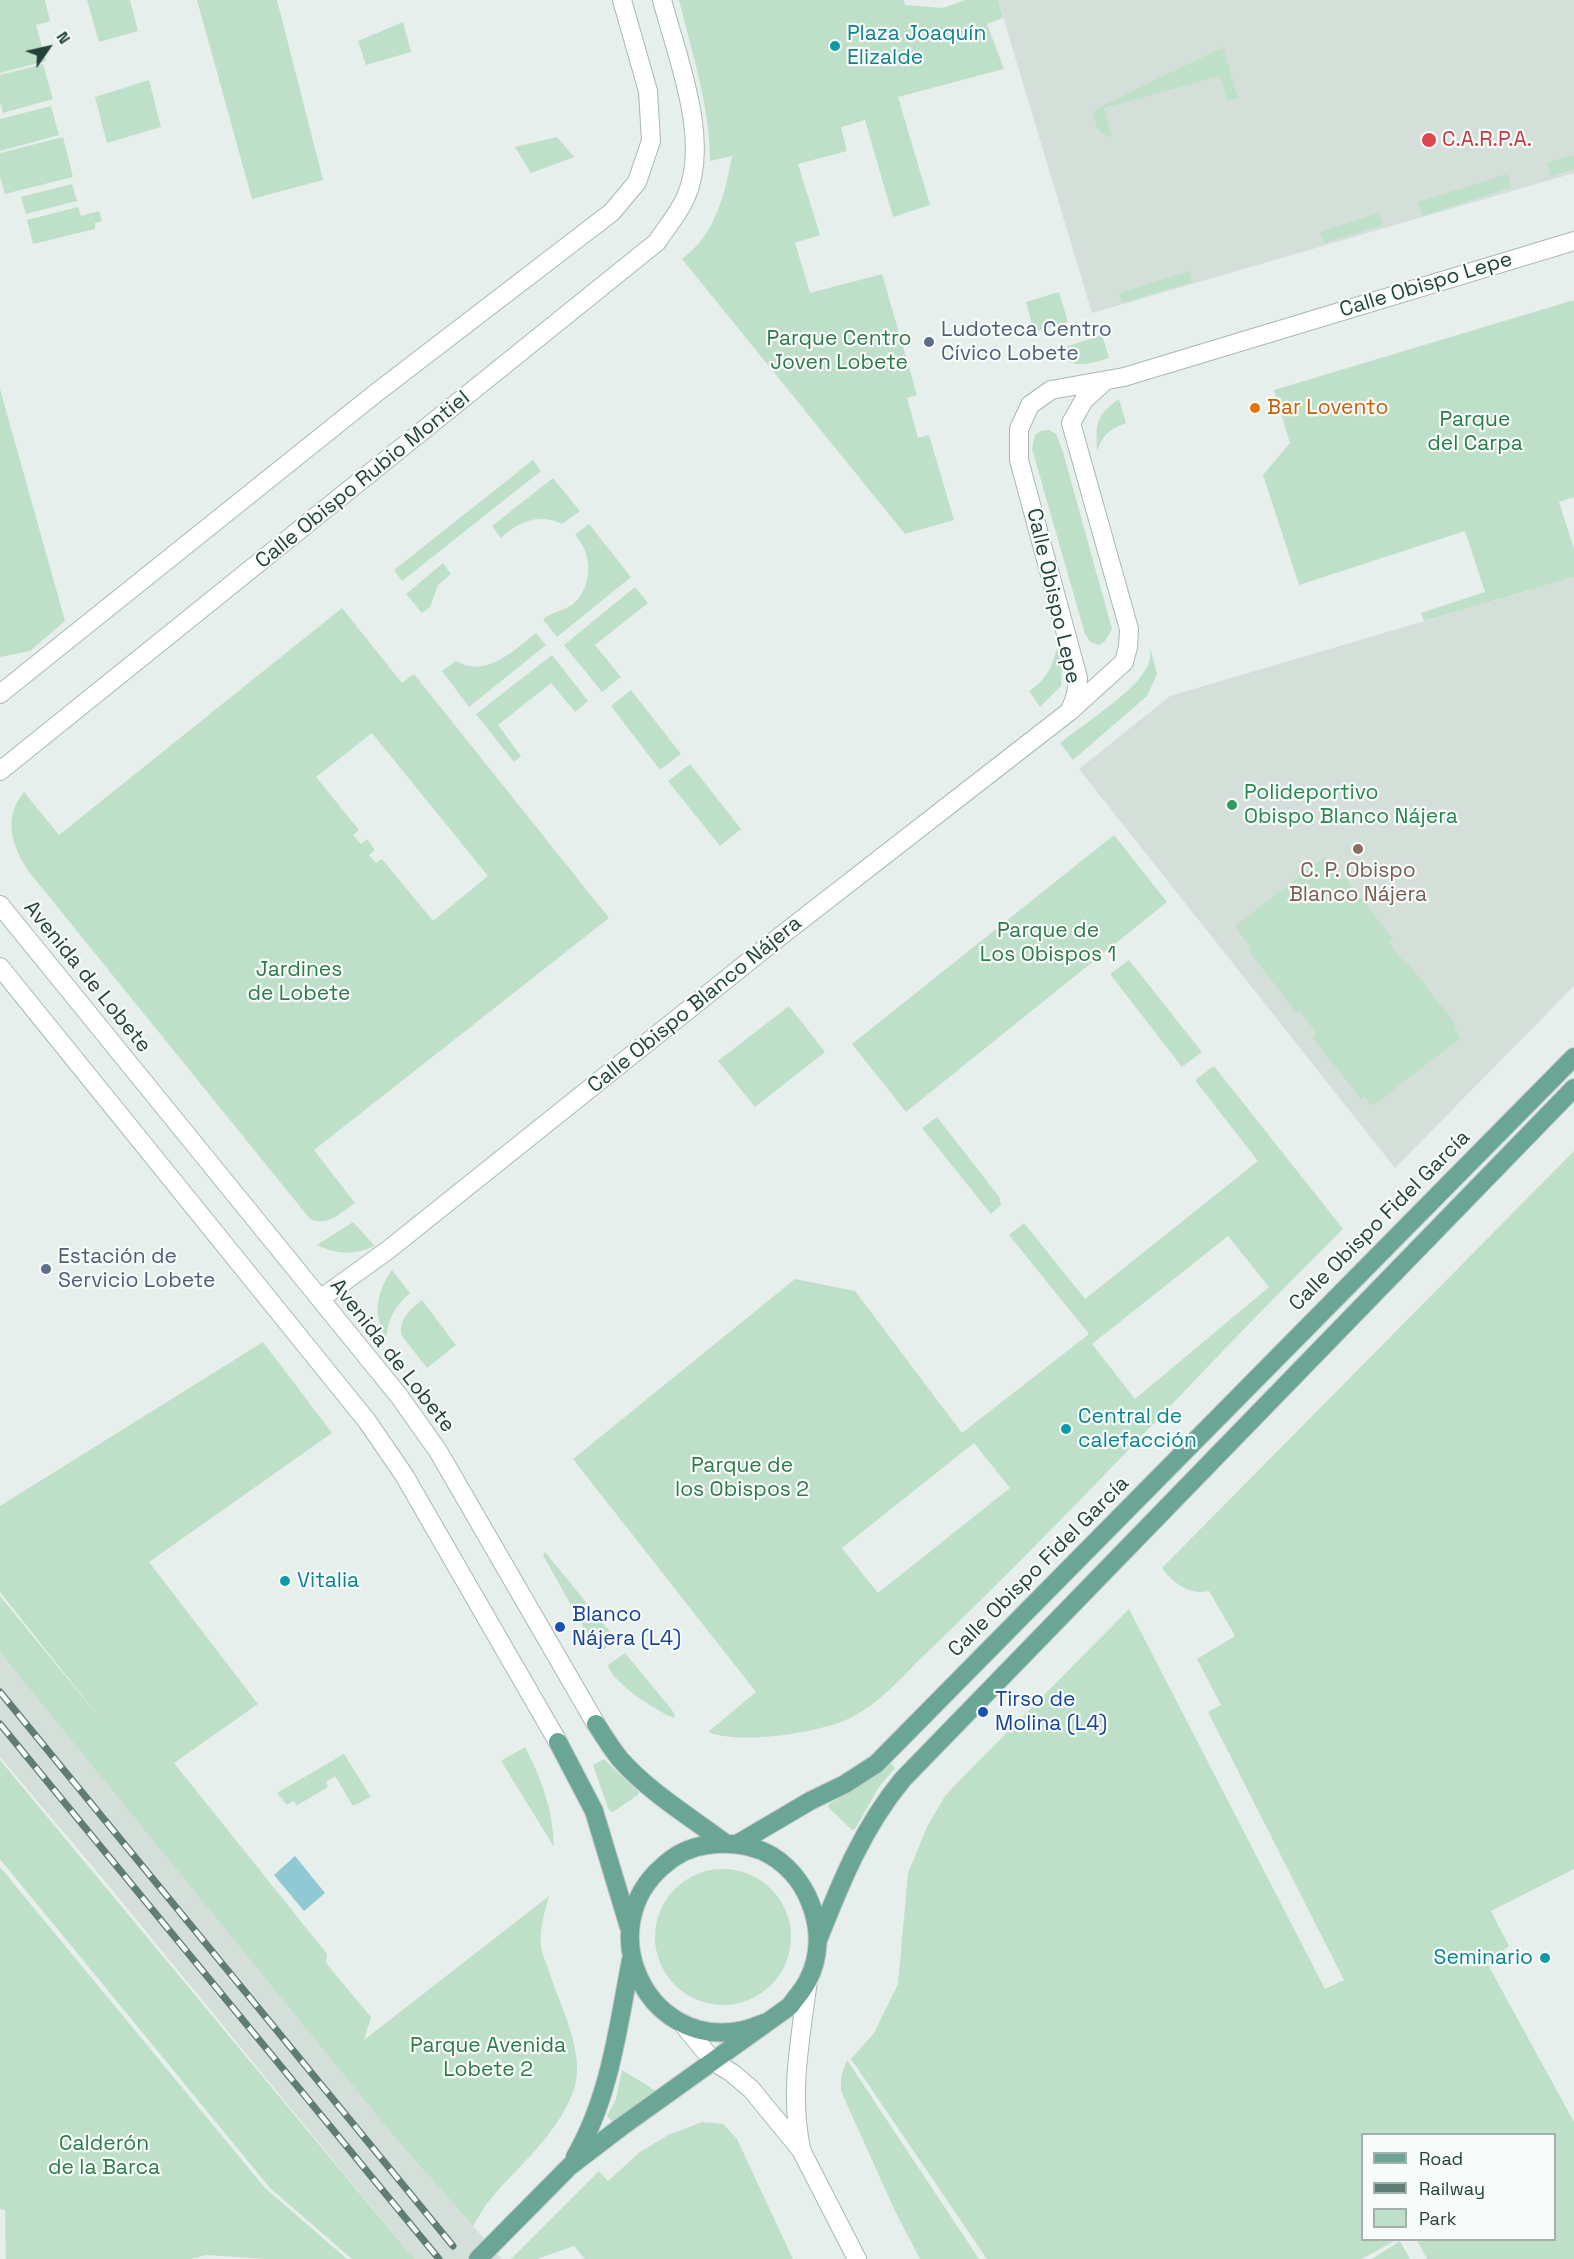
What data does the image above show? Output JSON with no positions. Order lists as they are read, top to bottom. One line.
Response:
{"streets":{"main road":["Avenida de Lobete","Calle Obispo Fidel García"],"street":["Calle Obispo Lepe","Calle Obispo Rubio Montiel","Calle Obispo Blanco Nájera"]},"crossings":[["Calle Obispo Lepe","Calle Obispo Blanco Nájera"],["Avenida de Lobete","Calle Obispo Blanco Nájera"],["Avenida de Lobete","Calle Obispo Fidel García"]],"parks":["Parque Centro Joven Lobete","Parque del Carpa","Parque de Los Obispos 1","Jardines de Lobete","Parque de los Obispos 2","Parque Avenida Lobete 2","Calderón de la Barca"],"places":["Plaza Joaquín Elizalde","C.A.R.P.A.","Ludoteca Centro Cívico Lobete","Bar Lovento","Polideportivo Obispo Blanco Nájera","C. P. Obispo Blanco Nájera","Estación de Servicio Lobete","Central de calefacción","Vitalia","Blanco Nájera (L4)","Tirso de Molina (L4)","Seminario"],"legend":["Road","Railway","Park"],"north":"top right"}
